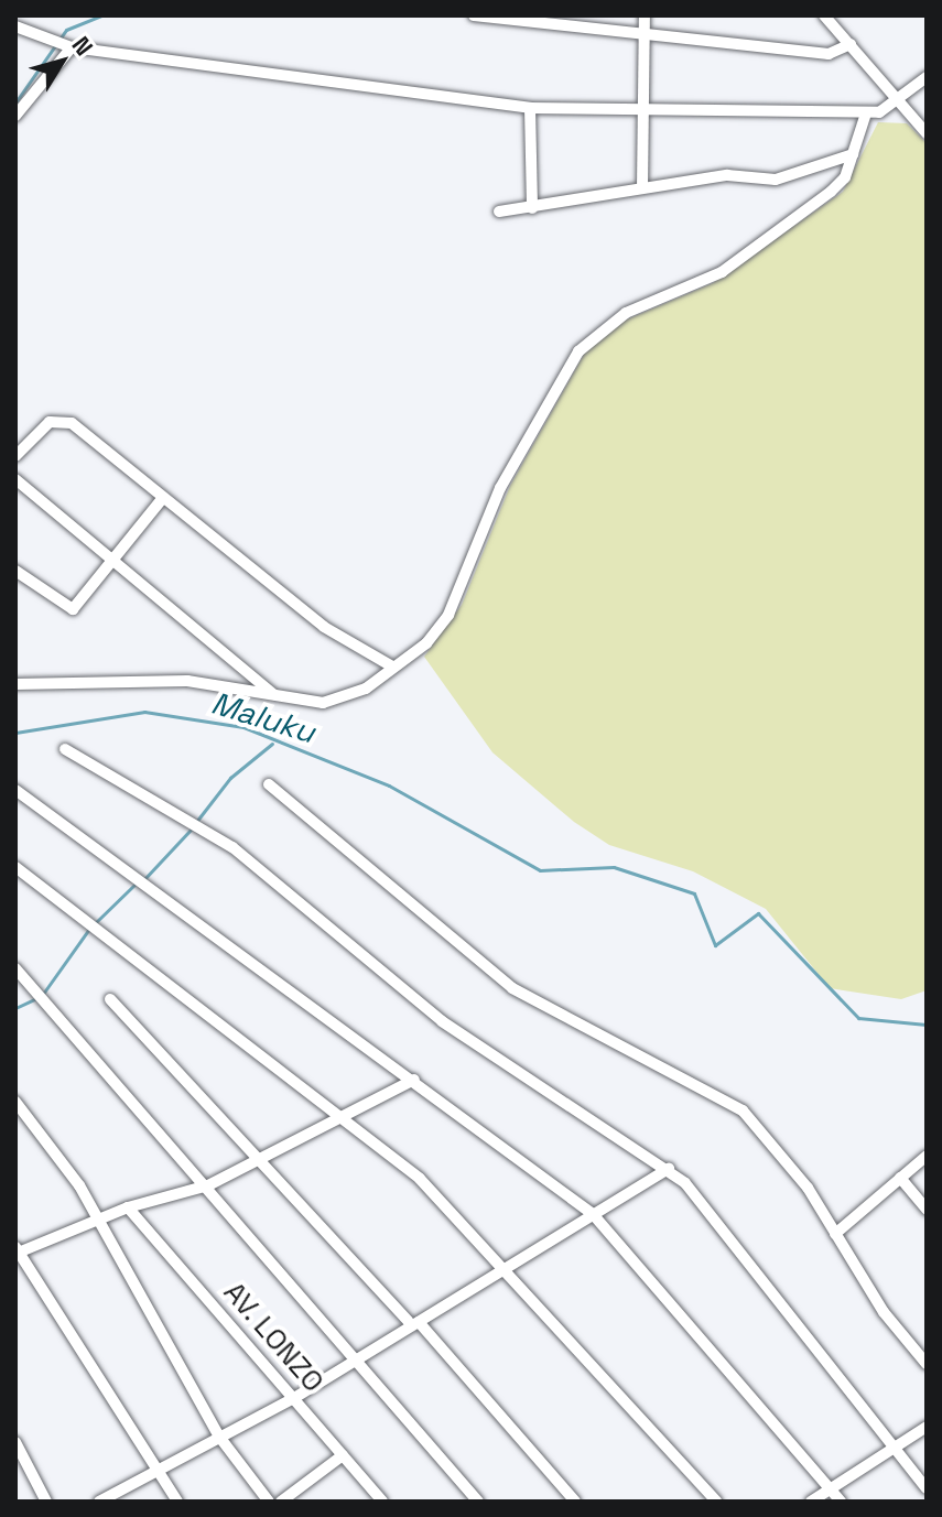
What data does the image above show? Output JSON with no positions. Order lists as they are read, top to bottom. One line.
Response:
{"streets":{"street":["AV. LONZO"]},"water":["Maluku"],"north":"top right"}
